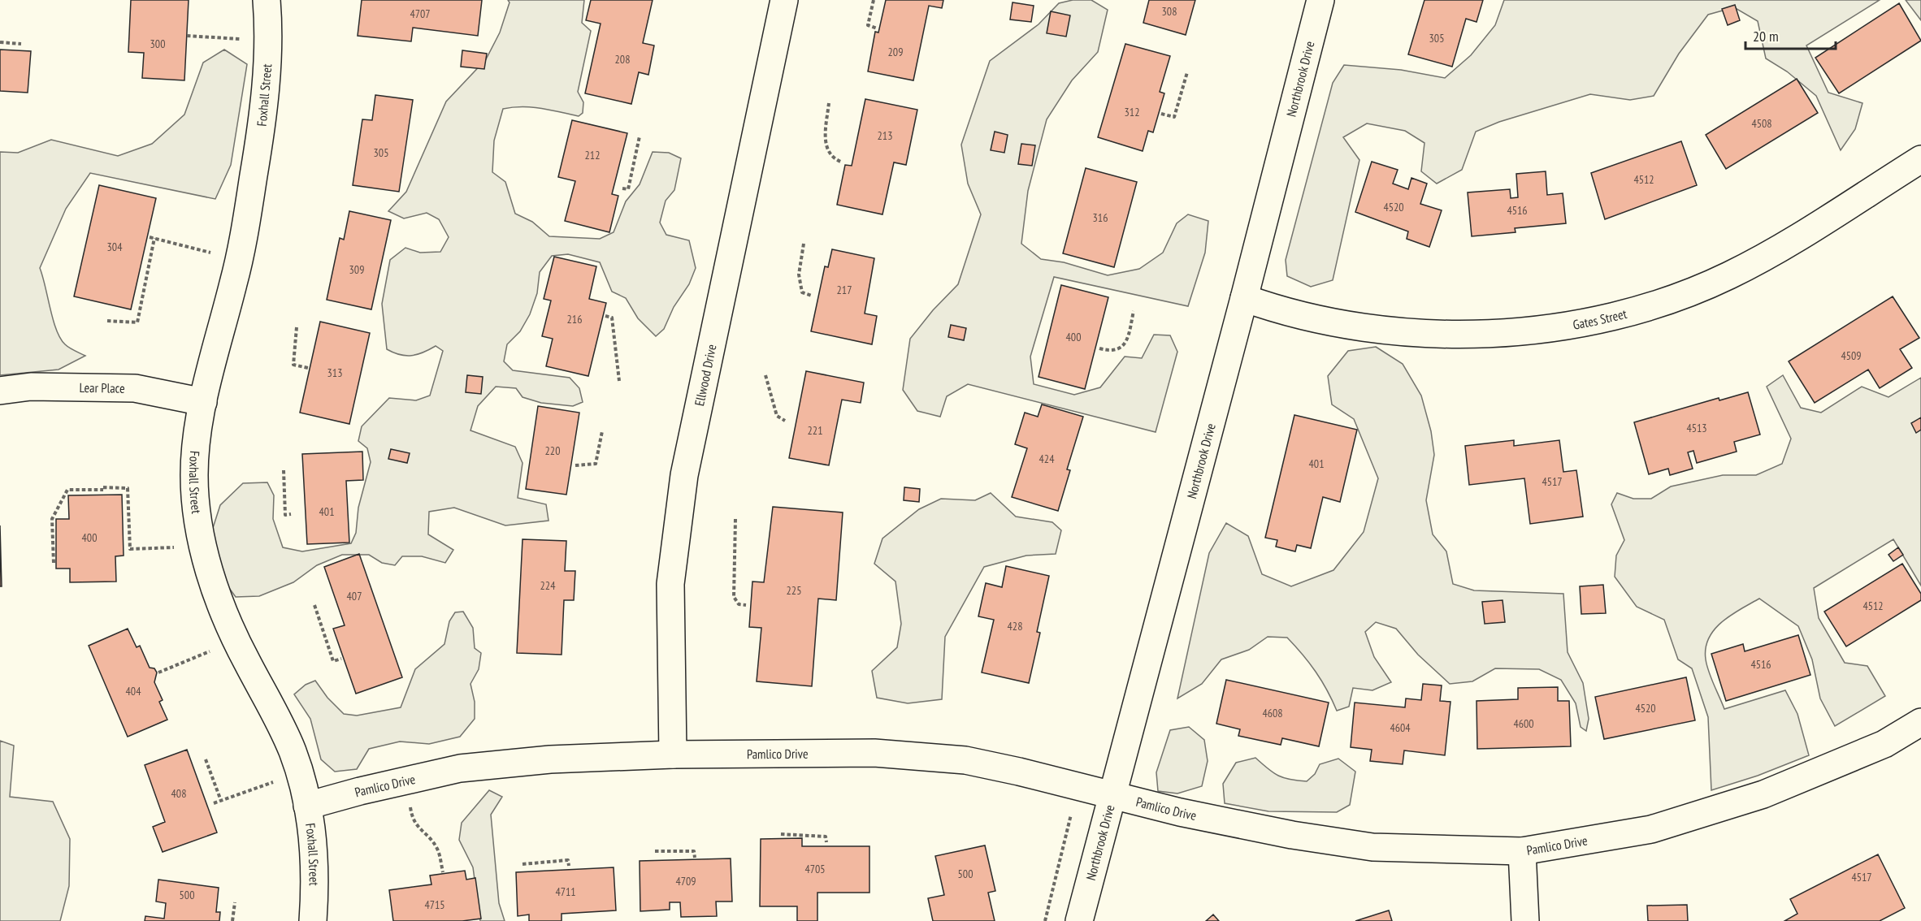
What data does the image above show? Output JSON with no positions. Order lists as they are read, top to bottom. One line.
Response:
{"streets":{"street":["Northbrook Drive","Foxhall Street","Gates Street","Ellwood Drive","Lear Place","Pamlico Drive"]},"crossings":[["Northbrook Drive","Gates Street"],["Northbrook Drive","Pamlico Drive"],["Foxhall Street","Lear Place"],["Foxhall Street","Pamlico Drive"],["Ellwood Drive","Pamlico Drive"]],"house_numbers":["308","4707","305","300","209","208","312","4508","213","305","212","4512","4520","4516","316","304","309","217","216","400","4509","313","4513","221","220","424","401","4517","401","400","224","225","407","4512","428","4516","404","4520","4608","4600","4604","408","4705","500","4517","4709","4711","500","4715"],"scale_bar":"20 m"}
